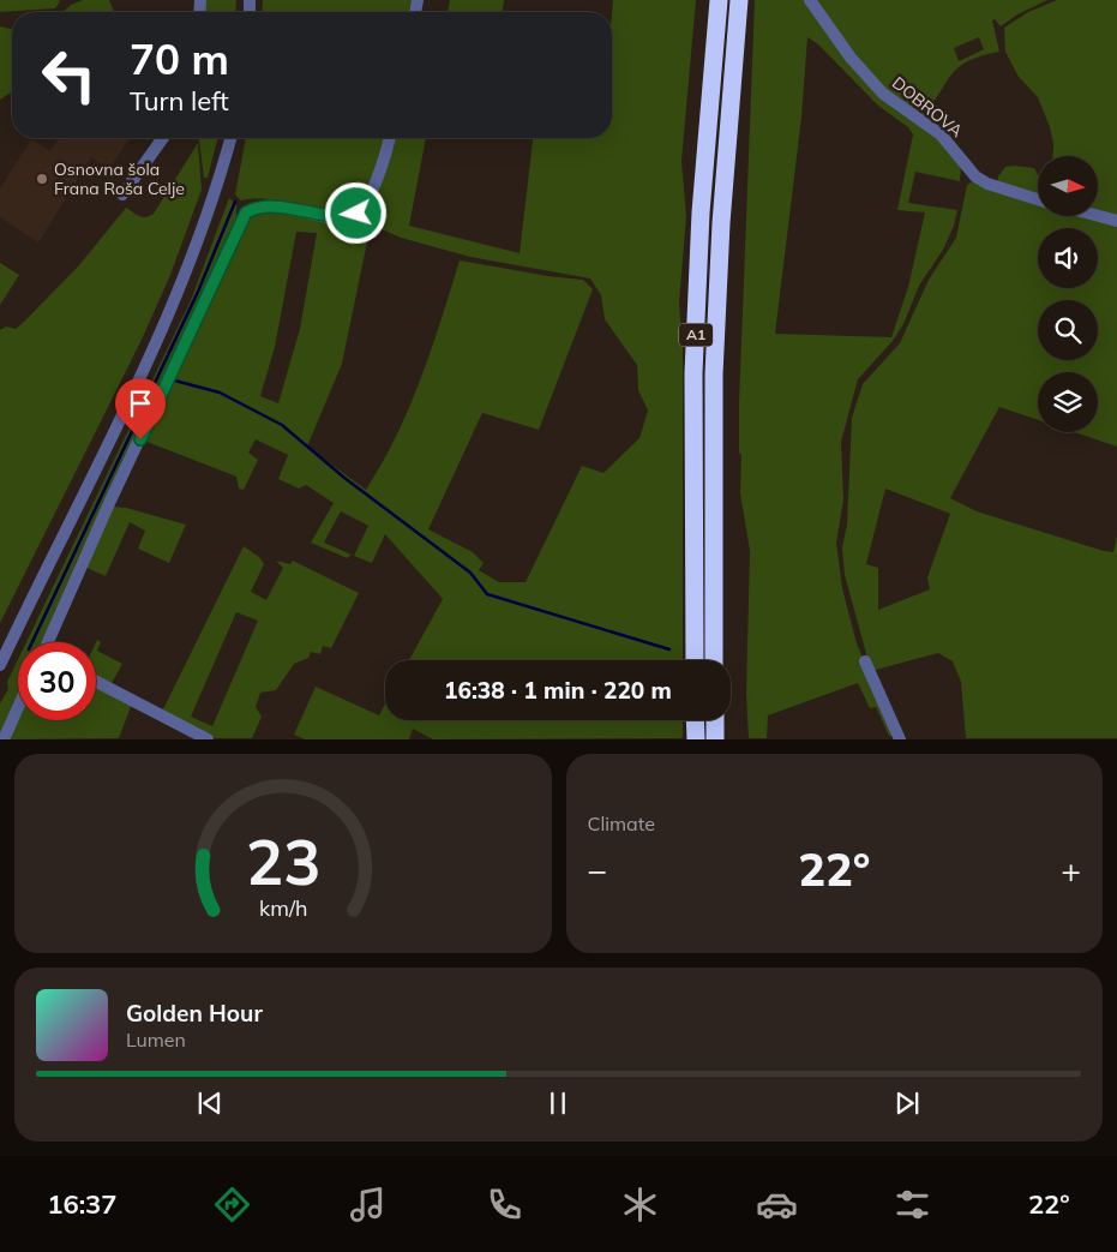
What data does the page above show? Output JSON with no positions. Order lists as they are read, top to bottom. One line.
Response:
{"streets":{"highway":["A1"],"street":["DOBROVA"]},"places":["Osnovna šola Frana Roša Celje"],"north":"right","page":{"turn":["70 m","Turn left"],"limit":"30","trip":"16:38 · 1 min · 220 m","tile":"Climate","heat":["−","22°","+"],"song":["Golden Hour","Lumen"],"tabs":["16:37","22°"],"gauge":["23","km/h"]}}
